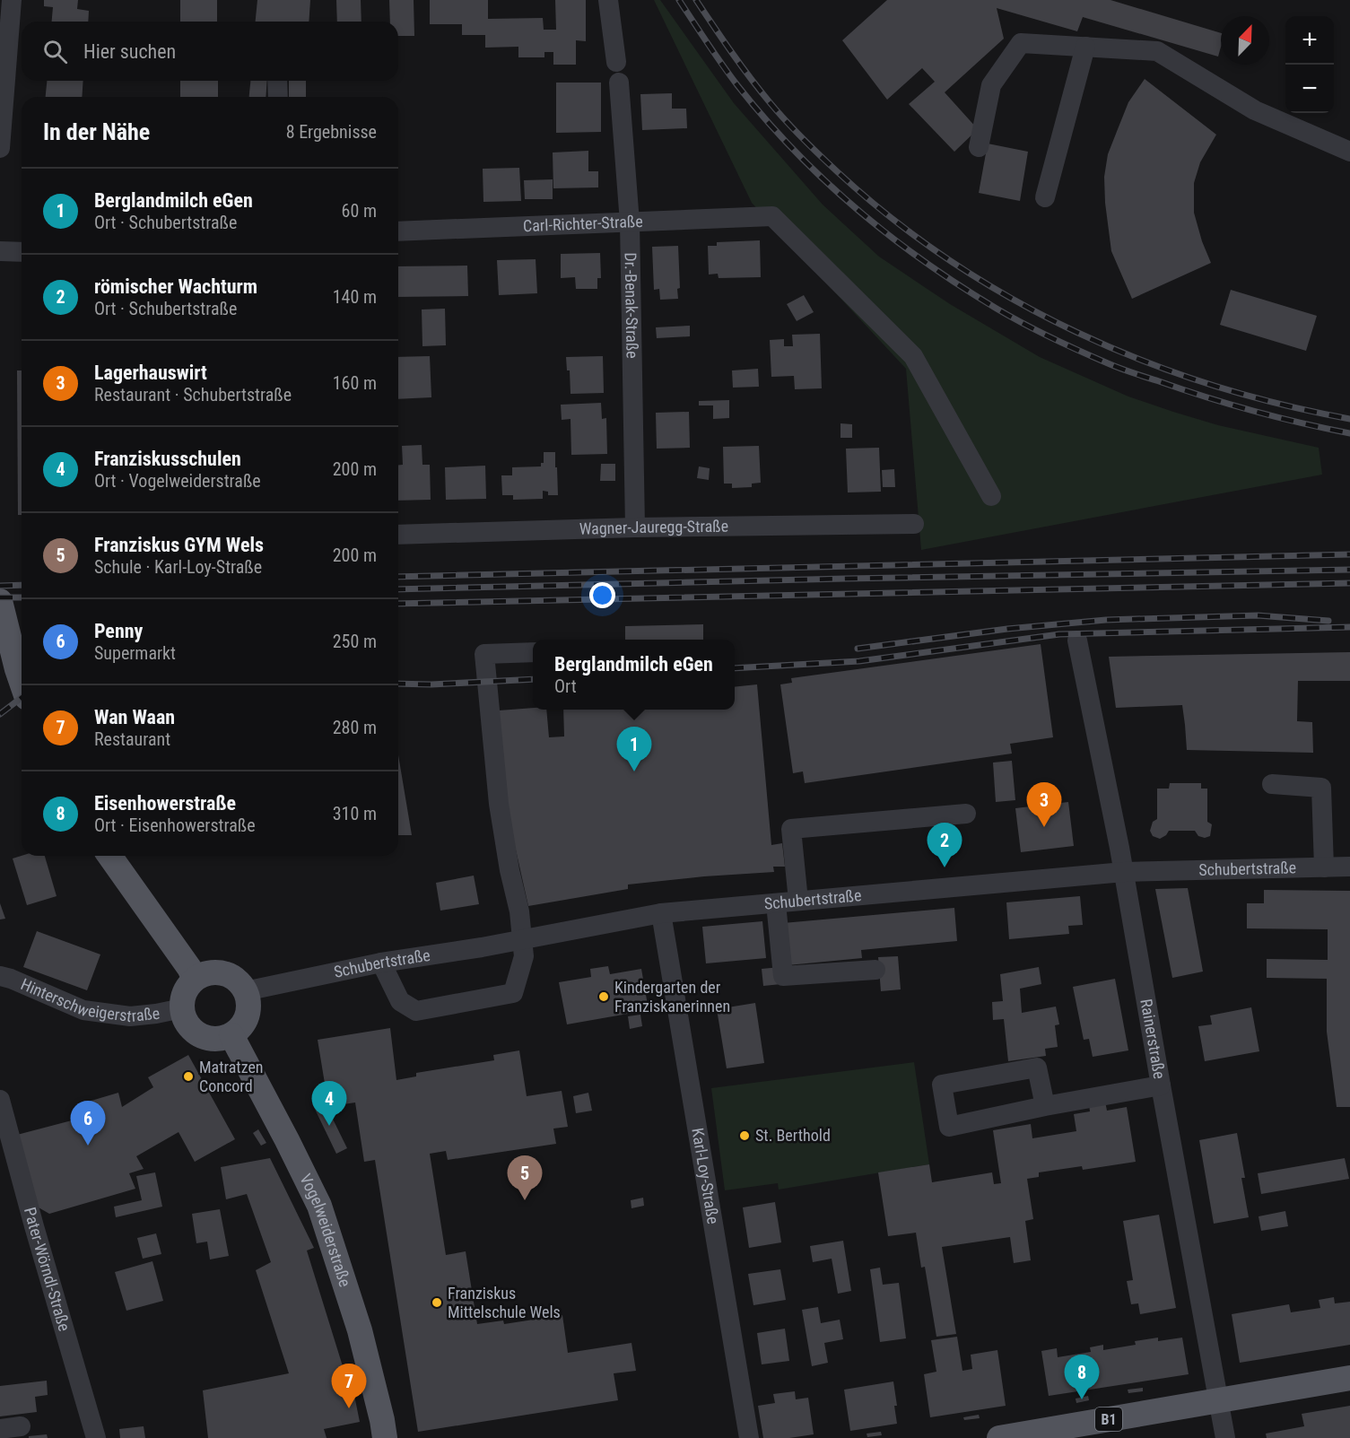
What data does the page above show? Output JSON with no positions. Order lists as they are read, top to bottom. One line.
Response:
{"streets":{"main road":["Vogelweiderstraße","B1"],"street":["Carl-Richter-Straße","Dr.-Benak-Straße","Wagner-Jauregg-Straße","Schubertstraße","Hinterschweigerstraße","Rainerstraße","Karl-Loy-Straße","Pater-Wörndl-Straße"]},"crossings":[["Carl-Richter-Straße","Dr.-Benak-Straße"],["Dr.-Benak-Straße","Wagner-Jauregg-Straße"],["Schubertstraße","Hinterschweigerstraße"],["Schubertstraße","Rainerstraße"],["Schubertstraße","Karl-Loy-Straße"],["Schubertstraße","Vogelweiderstraße"],["Hinterschweigerstraße","Vogelweiderstraße"],["Rainerstraße","B1"]],"places":["Kindergarten der Franziskanerinnen","Matratzen Concord","St. Berthold","Franziskus Mittelschule Wels"],"north":"top right","page":{"map_buttons":["+","−"],"search":"Hier suchen","heading":["In der Nähe","8 Ergebnisse"],"list":[{"mark":"1","name":"Berglandmilch eGen","note":"Ort · Schubertstraße","value":"60 m"},{"mark":"2","name":"römischer Wachturm","note":"Ort · Schubertstraße","value":"140 m"},{"mark":"3","name":"Lagerhauswirt","note":"Restaurant · Schubertstraße","value":"160 m"},{"mark":"4","name":"Franziskusschulen","note":"Ort · Vogelweiderstraße","value":"200 m"},{"mark":"5","name":"Franziskus GYM Wels","note":"Schule · Karl-Loy-Straße","value":"200 m"},{"mark":"6","name":"Penny","note":"Supermarkt","value":"250 m"},{"mark":"7","name":"Wan Waan","note":"Restaurant","value":"280 m"},{"mark":"8","name":"Eisenhowerstraße","note":"Ort · Eisenhowerstraße","value":"310 m"}],"popup":["Berglandmilch eGen","Ort"],"pins":["1","3","2","4","6","5","8","7"]}}
